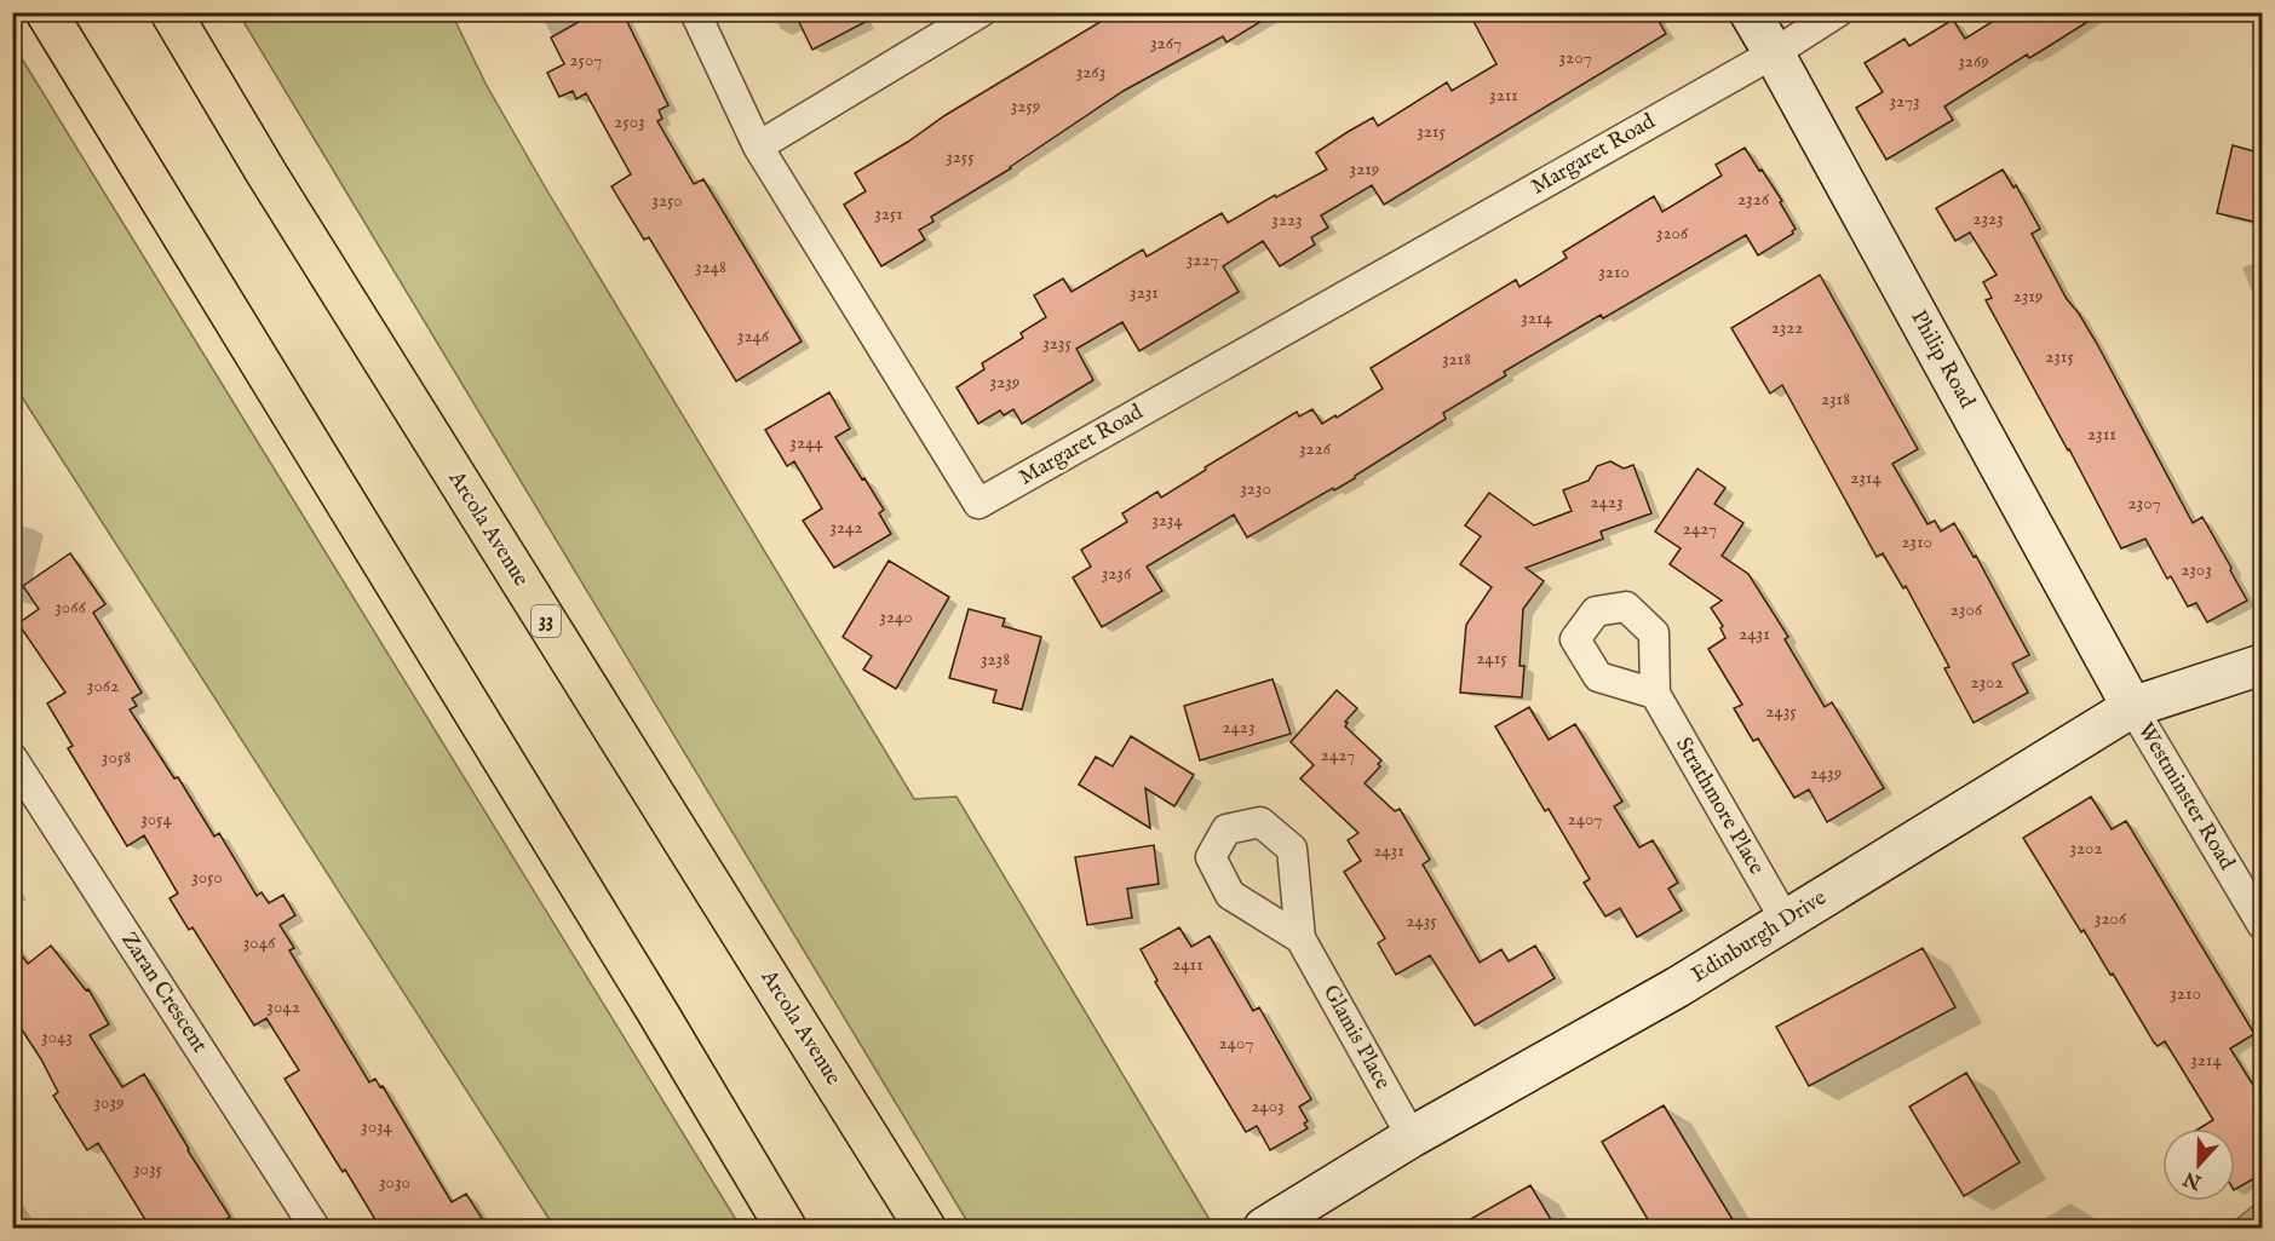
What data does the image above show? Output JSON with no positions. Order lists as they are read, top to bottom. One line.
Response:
{"streets":{"main road":["Arcola Avenue","33"],"street":["Margaret Road","Philip Road","Westminster Road","Strathmore Place","Edinburgh Drive","Zaran Crescent","Glamis Place"]},"crossings":[["Margaret Road","Philip Road"],["Philip Road","Westminster Road"],["Philip Road","Edinburgh Drive"],["Westminster Road","Edinburgh Drive"],["Strathmore Place","Edinburgh Drive"],["Edinburgh Drive","Glamis Place"]],"house_numbers":["3267","3207","2507","3269","3263","3211","3273","3259","2503","3215","3255","3219","2326","3250","3251","2323","3223","3206","3227","3248","3210","3231","2319","3214","2322","3246","3235","2315","3218","3239","2318","2311","3244","3226","2314","3230","2423","2307","3234","3242","2427","2310","2303","3236","3066","2306","3240","2431","2415","3238","2302","3062","2435","2423","2427","3058","2439","3054","2407","3202","2431","3050","3206","2435","3046","2411","3210","3042","3043","2407","3214","3039","2403","3034","3035","3030"],"north":"bottom"}
